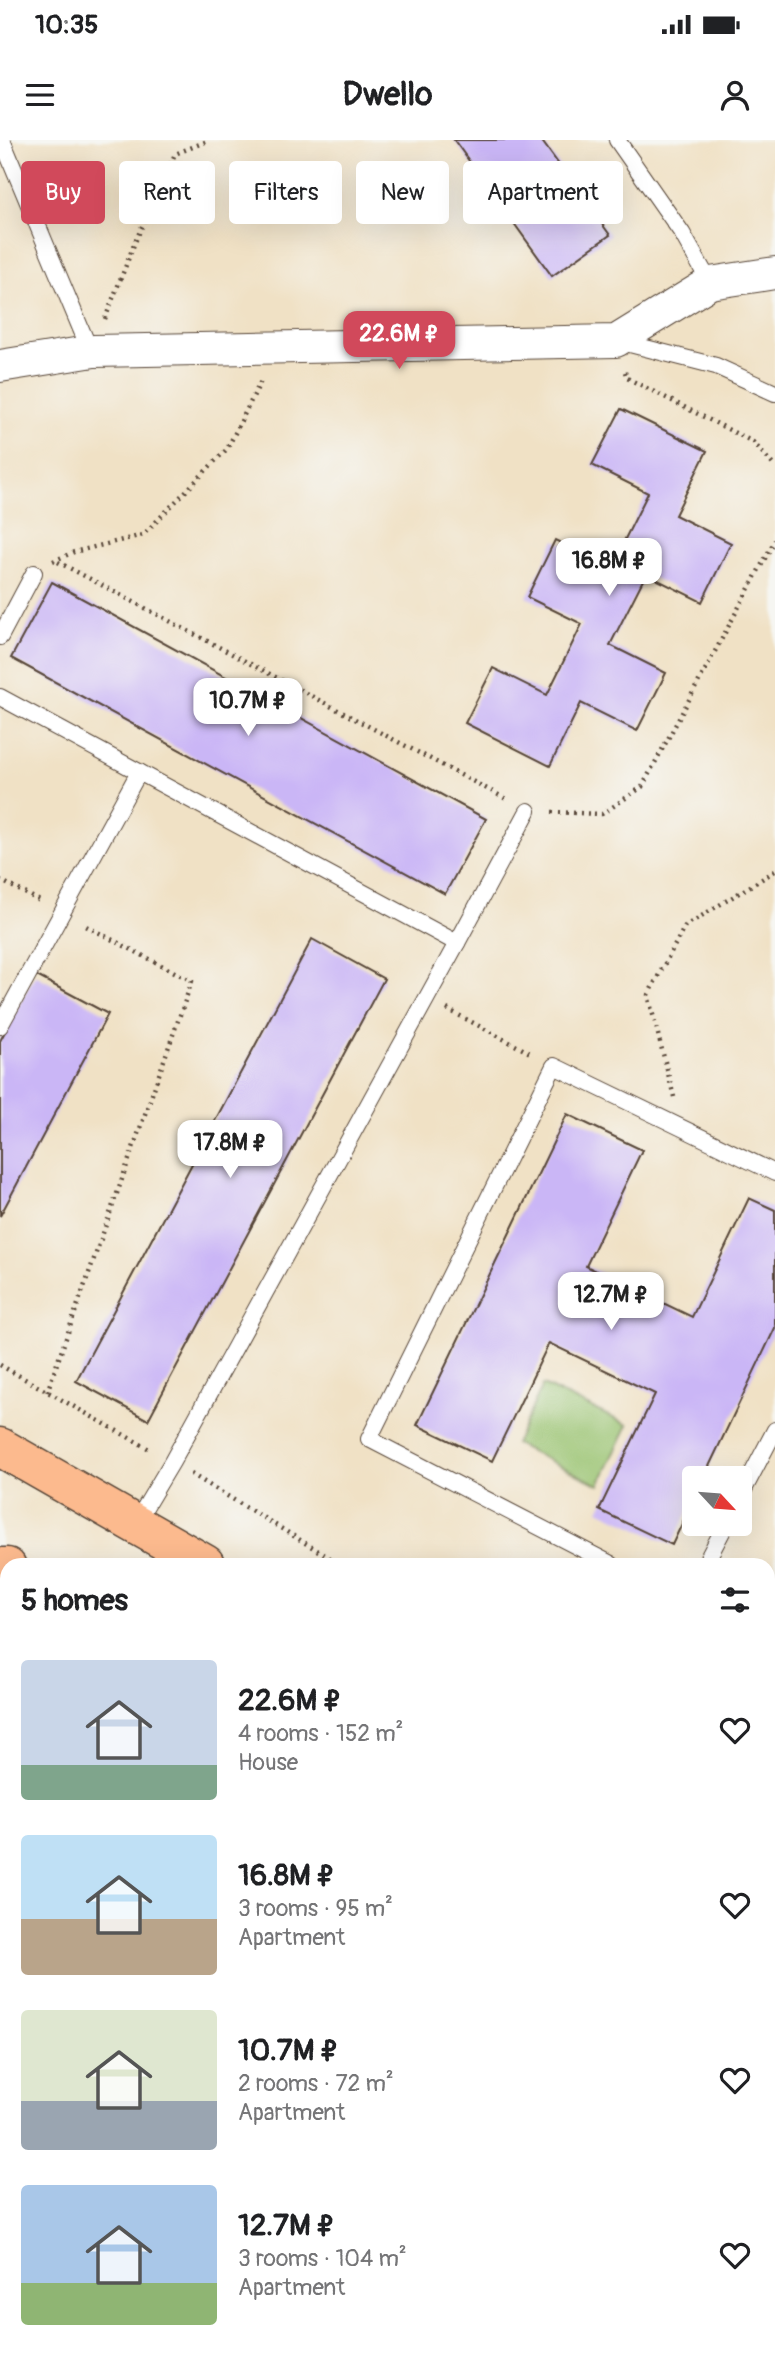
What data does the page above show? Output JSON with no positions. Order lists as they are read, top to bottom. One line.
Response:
{"north":"bottom right","page":{"status":"10:35","header":"Dwello","chip":["Buy","Rent","Filters","New","Apartment"],"price":["22.6M ₽","16.8M ₽","10.7M ₽","17.8M ₽","12.7M ₽"],"heading":"5 homes","list":[{"name":"22.6M ₽","note":"4 rooms · 152 m² · House"},{"name":"16.8M ₽","note":"3 rooms · 95 m² · Apartment"},{"name":"10.7M ₽","note":"2 rooms · 72 m² · Apartment"},{"name":"12.7M ₽","note":"3 rooms · 104 m² · Apartment"}]}}
